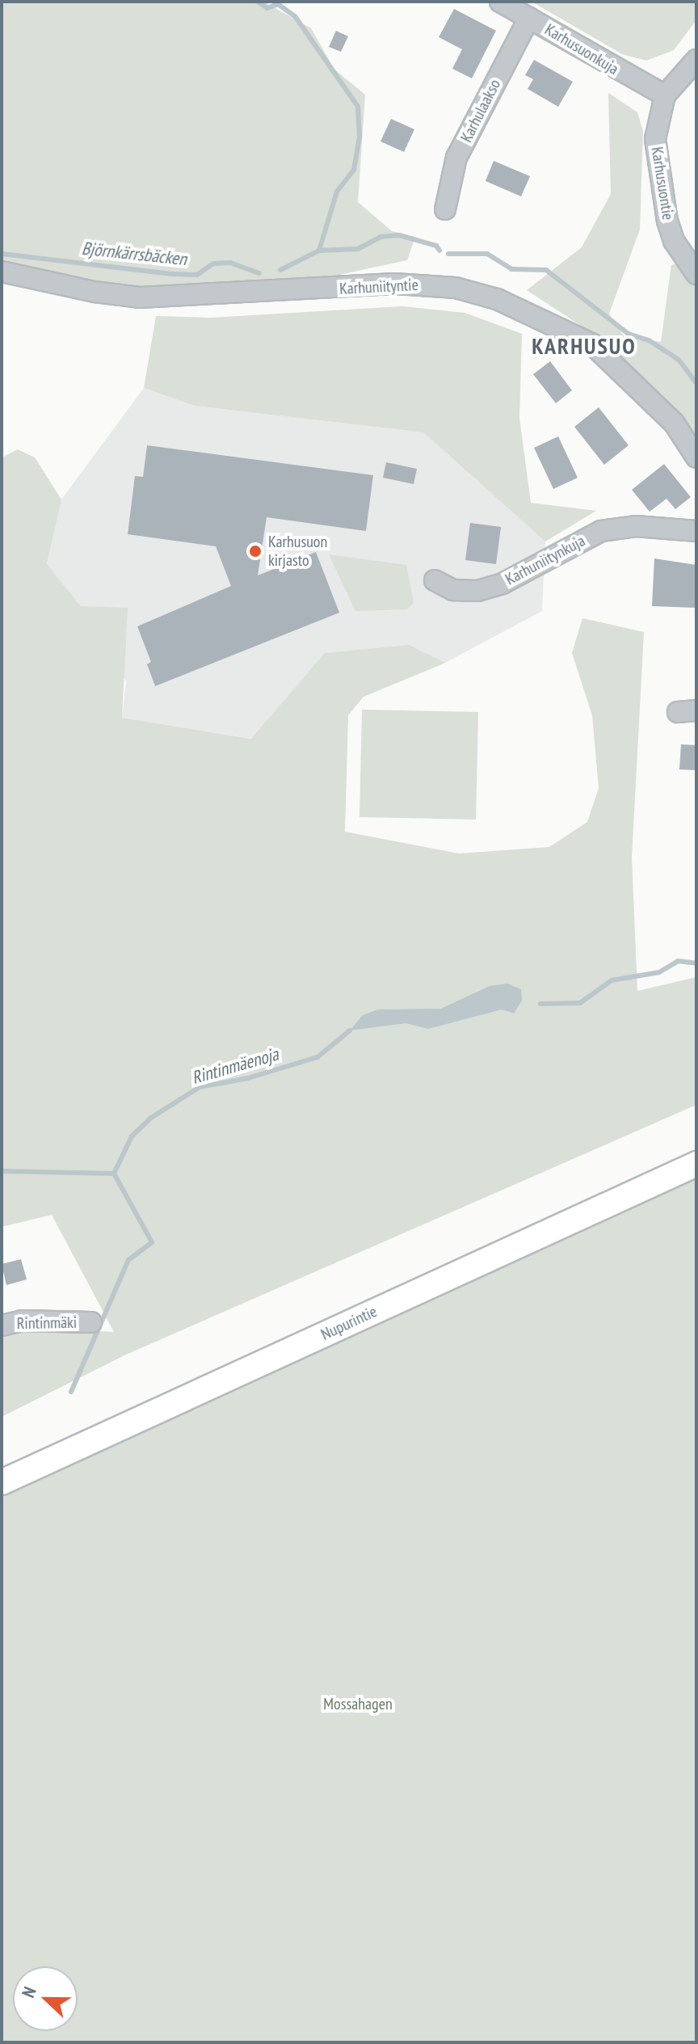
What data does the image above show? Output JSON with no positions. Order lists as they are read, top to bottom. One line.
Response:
{"streets":{"main road":["Nupurintie"],"street":["Karhusuonkuja","Karhulaakso","Karhusuontie","Karhuniityntie","Karhuniitynkuja","Rintinmäki"]},"crossings":[["Karhusuonkuja","Karhulaakso"],["Karhusuonkuja","Karhusuontie"]],"districts":["KARHUSUO"],"water":["Björnkärrsbäcken","Rintinmäenoja"],"parks":["Mossahagen"],"places":["Karhusuon kirjasto"],"north":"left"}
